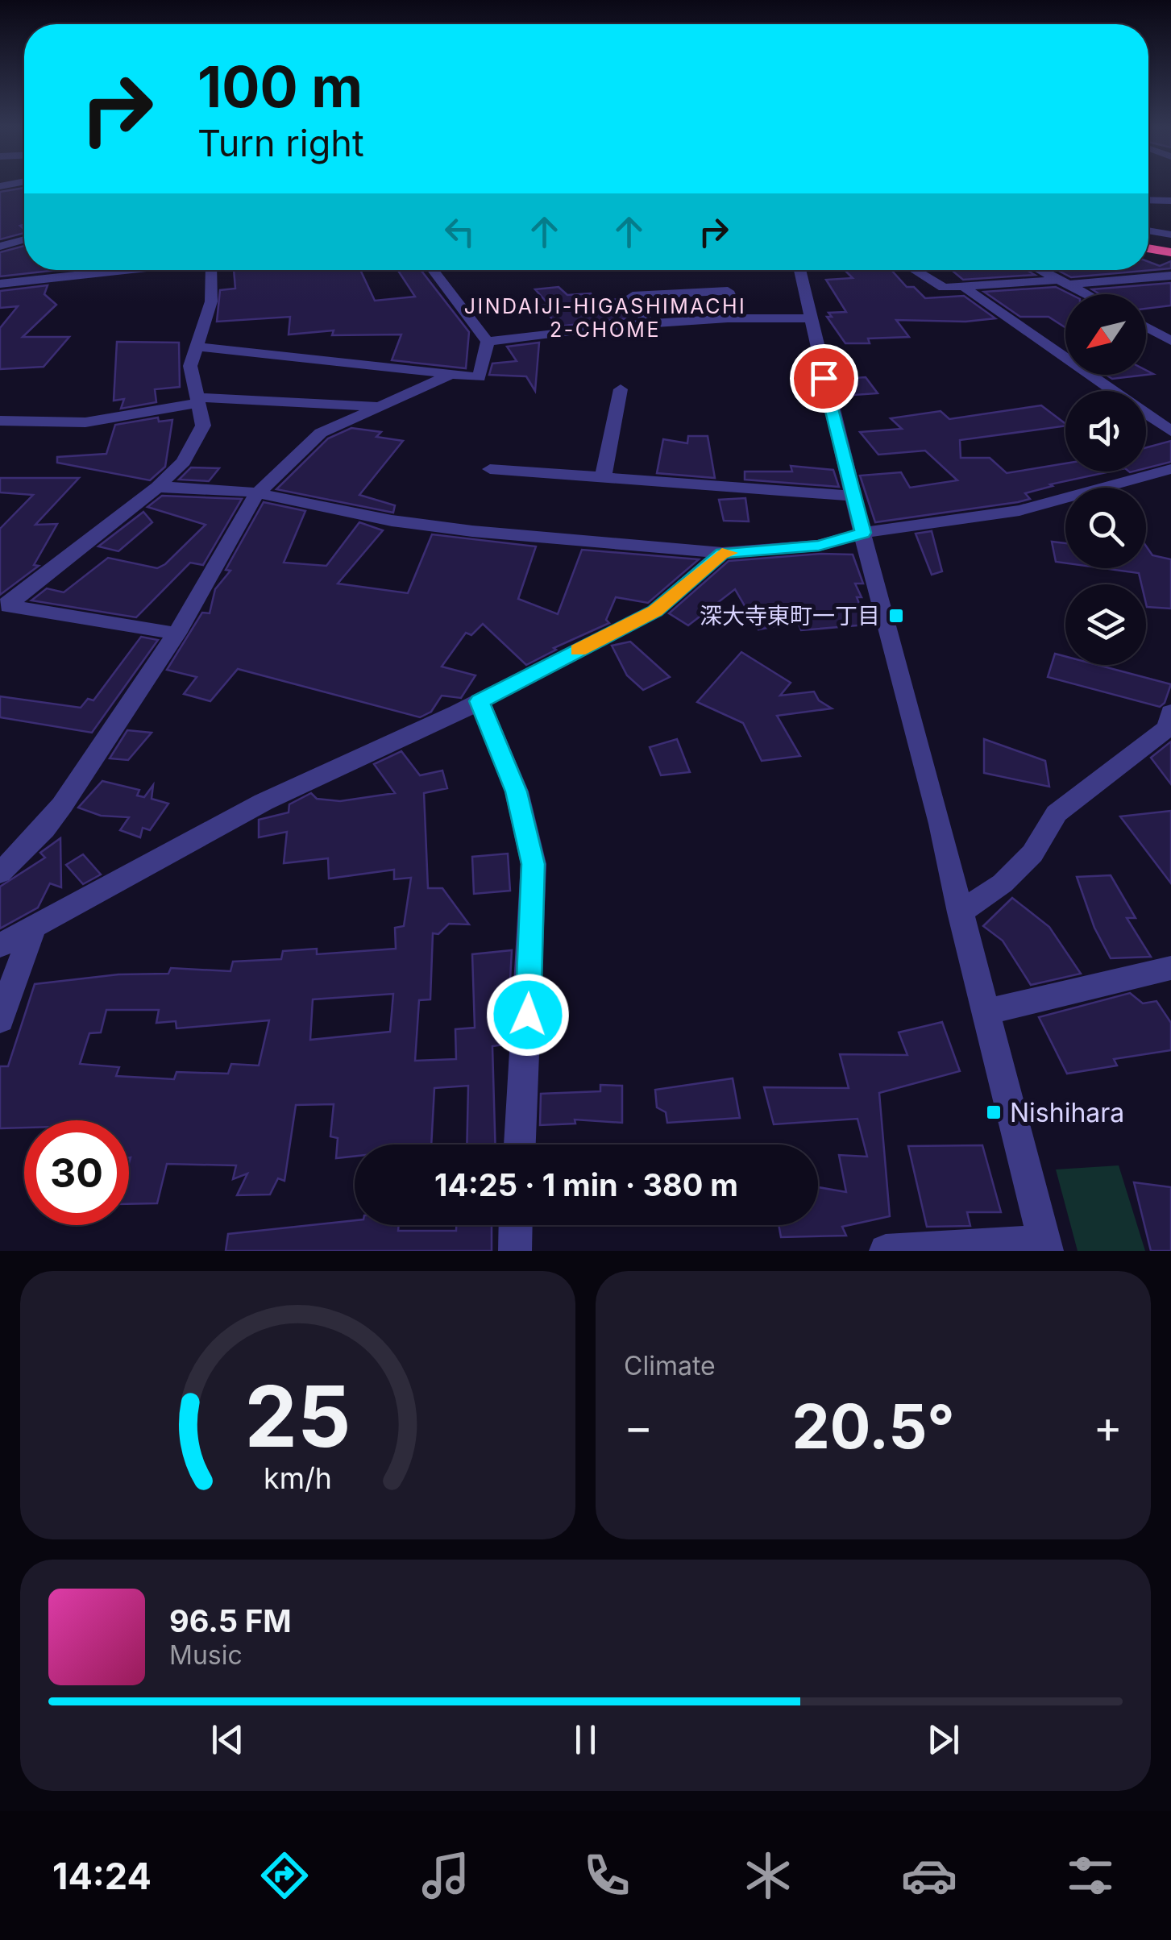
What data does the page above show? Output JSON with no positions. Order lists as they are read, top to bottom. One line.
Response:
{"districts":["JINDAIJI-HIGASHIMACHI 2-CHOME"],"places":{"transit":["深大寺東町一丁目","Nishihara"]},"north":"bottom left","page":{"turn":["100 m","Turn right"],"limit":"30","trip":"14:25 · 1 min · 380 m","tile":"Climate","heat":["−","20.5°","+"],"song":["96.5 FM","Music"],"tabs":"14:24","gauge":["25","km/h"]}}
